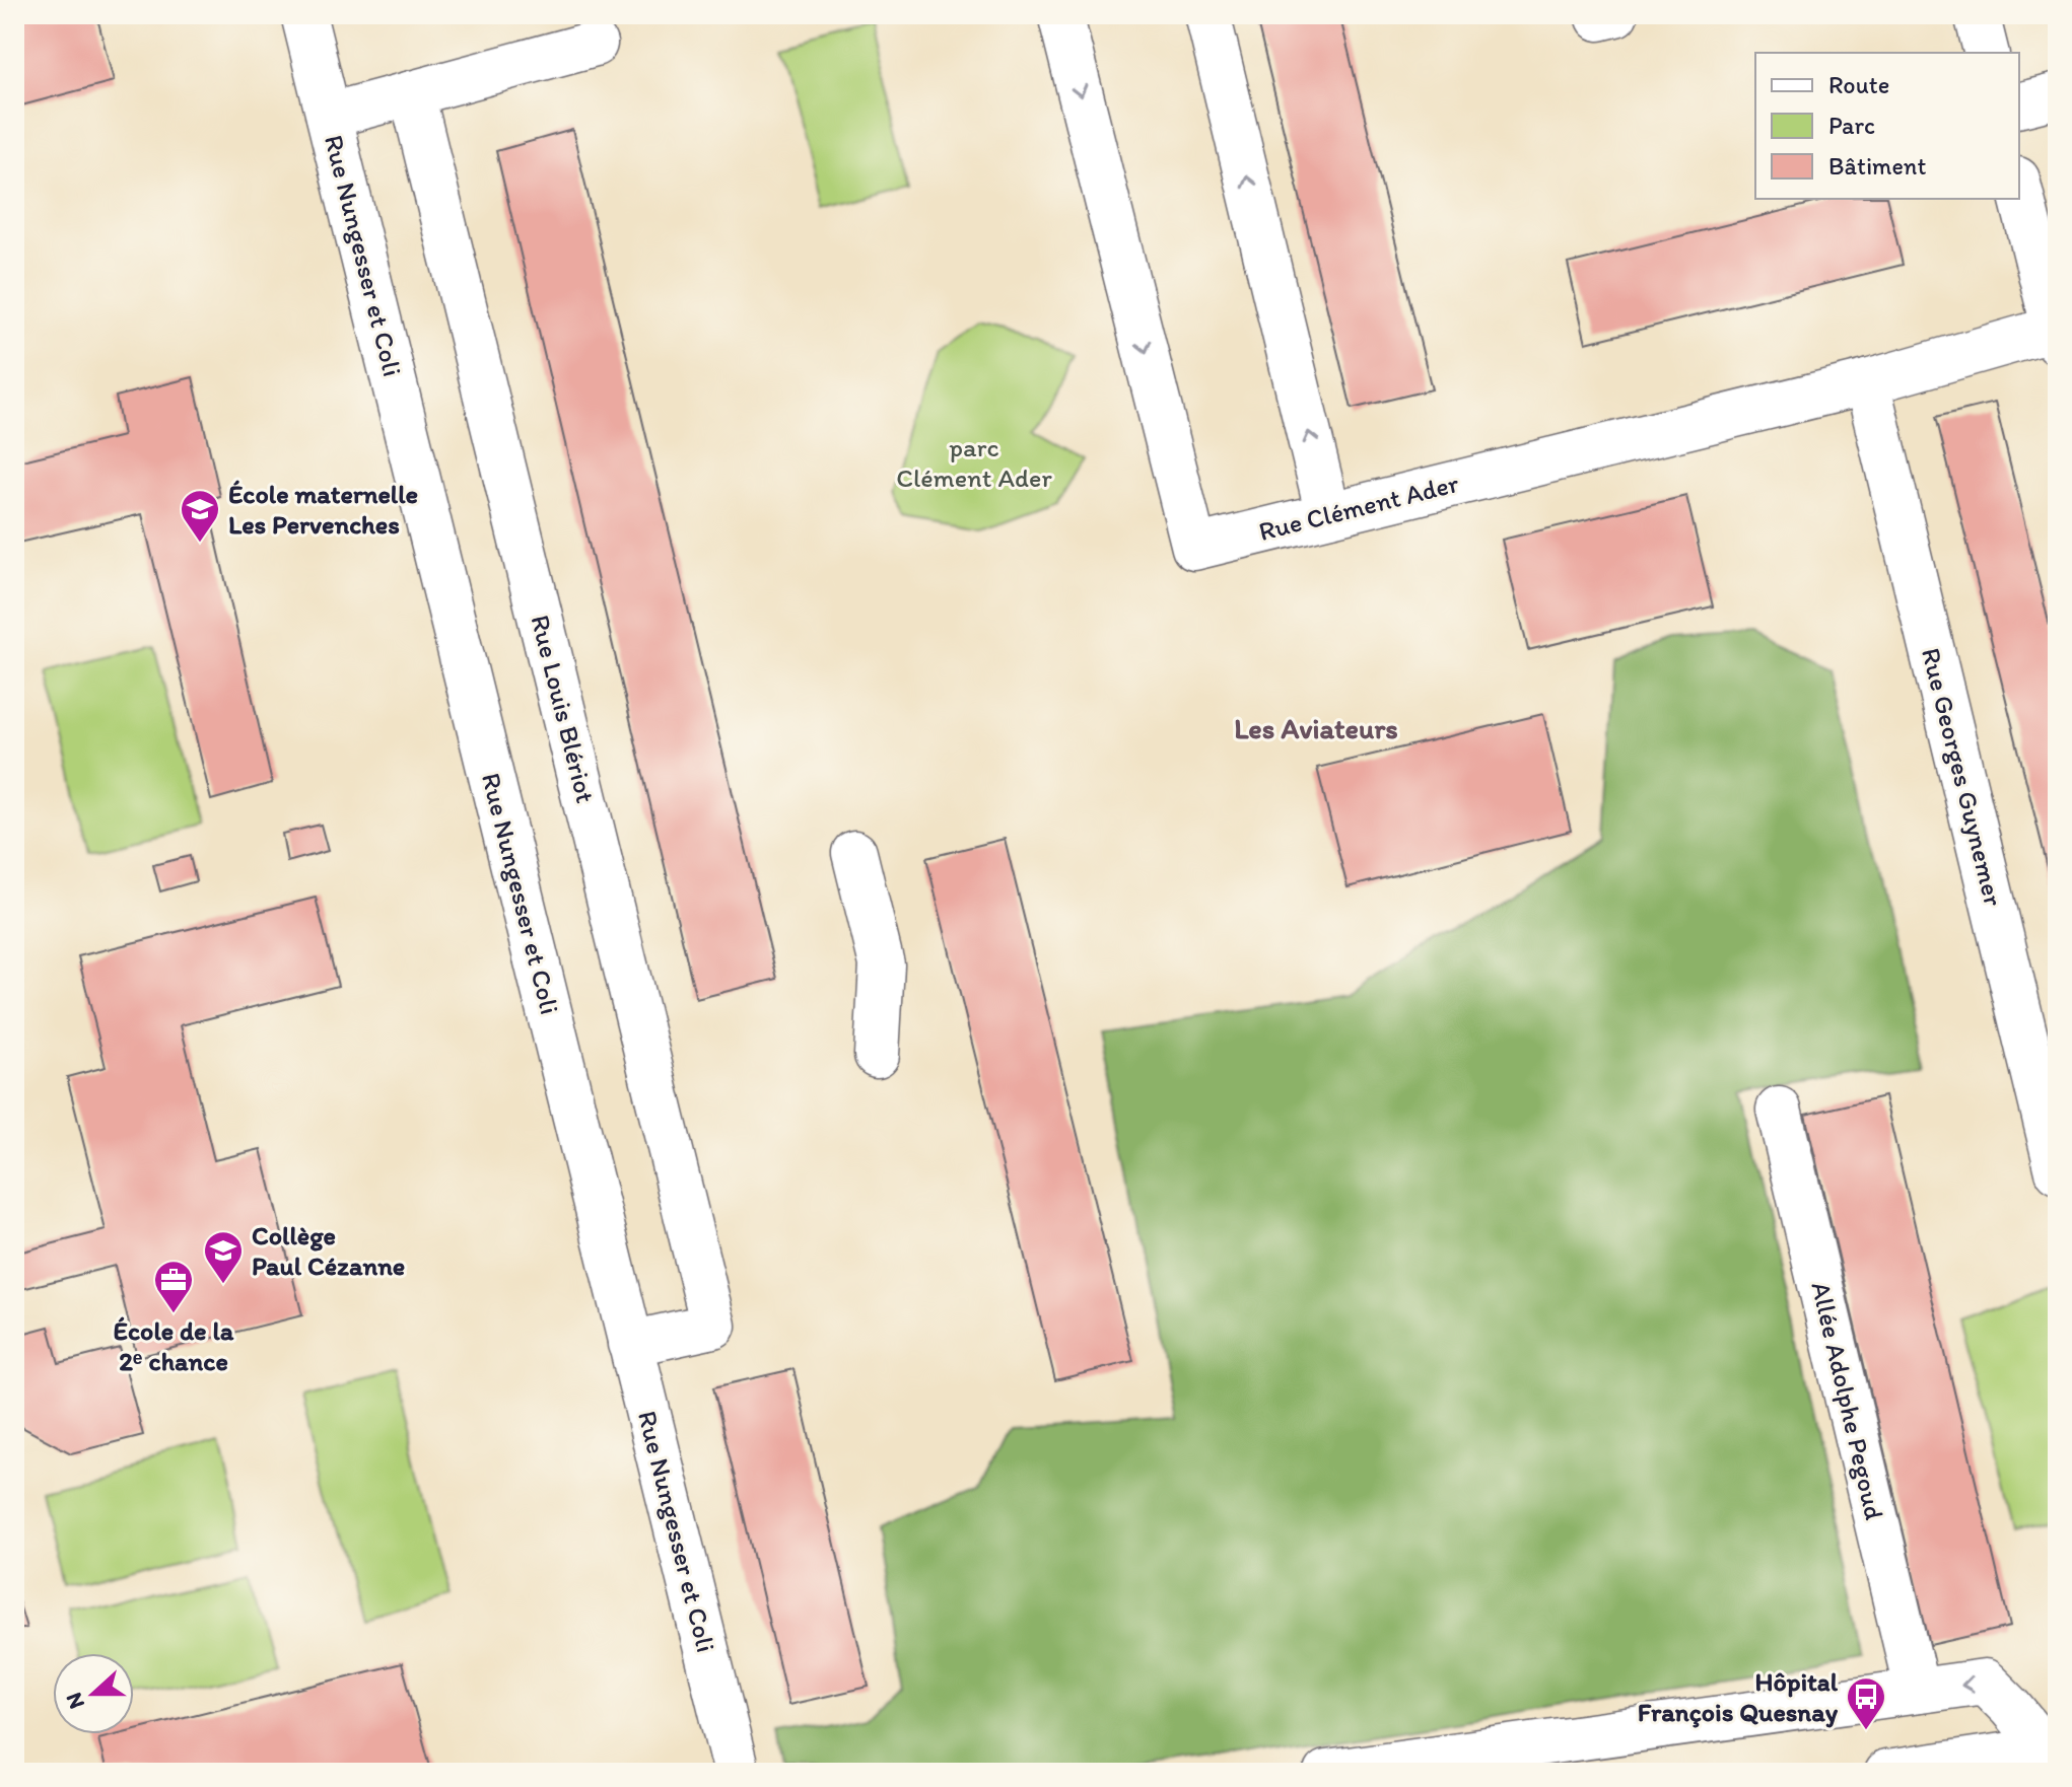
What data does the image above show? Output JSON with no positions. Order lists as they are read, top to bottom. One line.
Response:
{"streets":{"street":["Rue Nungesser et Coli","Rue Clément Ader","Rue Louis Blériot","Rue Georges Guynemer","Allée Adolphe Pegoud"]},"crossings":[["Rue Nungesser et Coli","Rue Louis Blériot"],["Rue Clément Ader","Rue Georges Guynemer"]],"districts":["Les Aviateurs"],"parks":["parc Clément Ader"],"places":{"school or university":["École maternelle Les Pervenches","Collège Paul Cézanne"],"office":["École de la 2ᵉ chance"],"bus stop":["Hôpital François Quesnay"]},"legend":["Route","Parc","Bâtiment"],"north":"left"}
